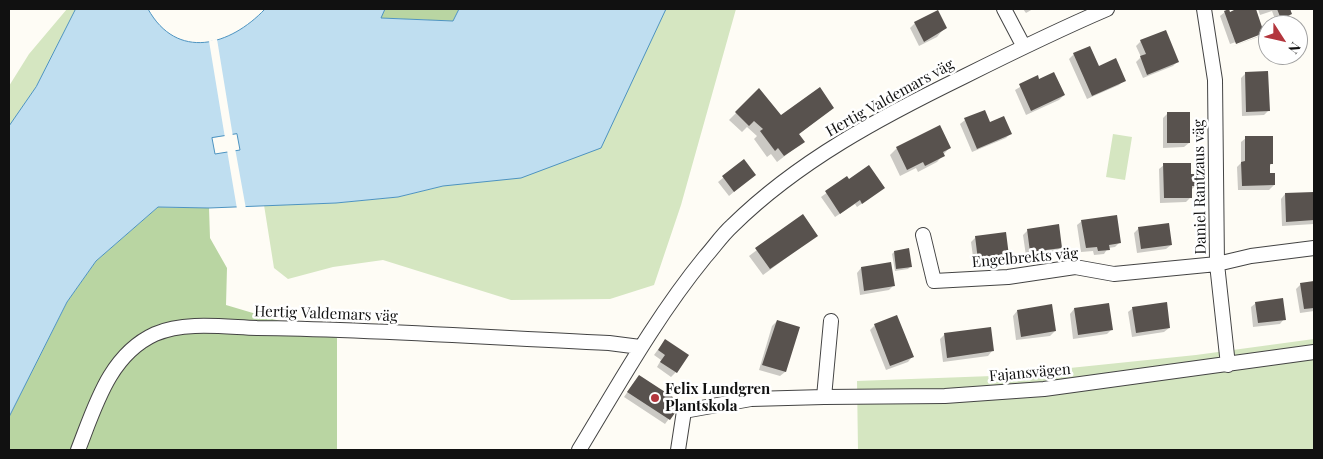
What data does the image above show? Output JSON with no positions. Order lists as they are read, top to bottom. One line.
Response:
{"streets":{"street":["Hertig Valdemars väg","Daniel Rantzaus väg","Engelbrekts väg","Fajansvägen"]},"crossings":[["Daniel Rantzaus väg","Engelbrekts väg"],["Daniel Rantzaus väg","Fajansvägen"]],"places":["Felix Lundgren Plantskola"],"north":"bottom right"}
